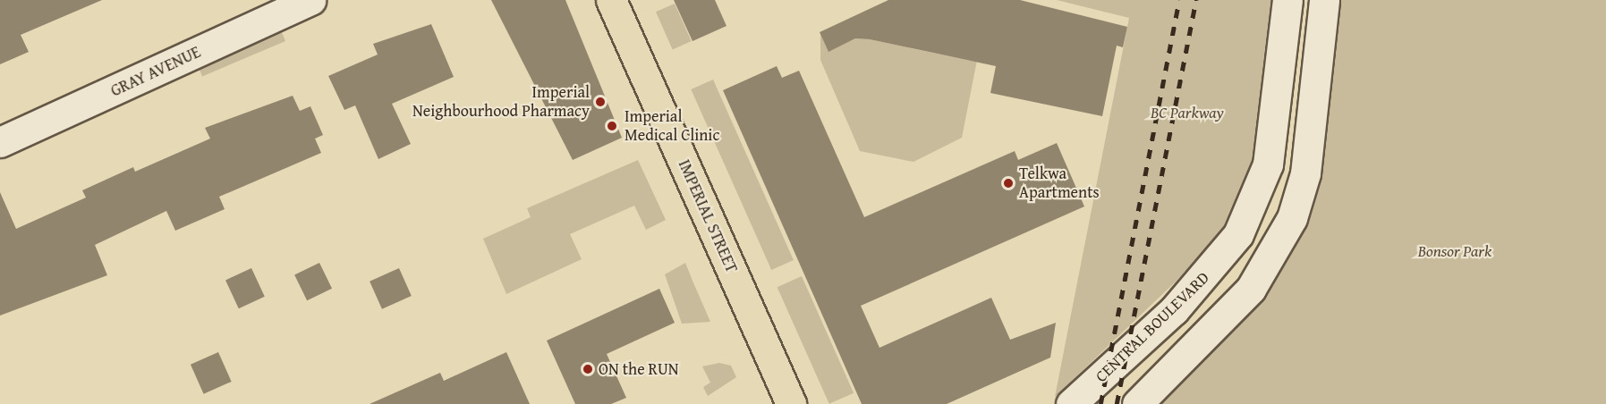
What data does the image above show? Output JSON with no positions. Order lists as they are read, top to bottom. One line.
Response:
{"streets":{"main road":["IMPERIAL STREET"],"street":["GRAY AVENUE","CENTRAL BOULEVARD"]},"parks":["BC Parkway","Bonsor Park"],"places":["Imperial Neighbourhood Pharmacy","Imperial Medical Clinic","Telkwa Apartments","ON the RUN"]}
